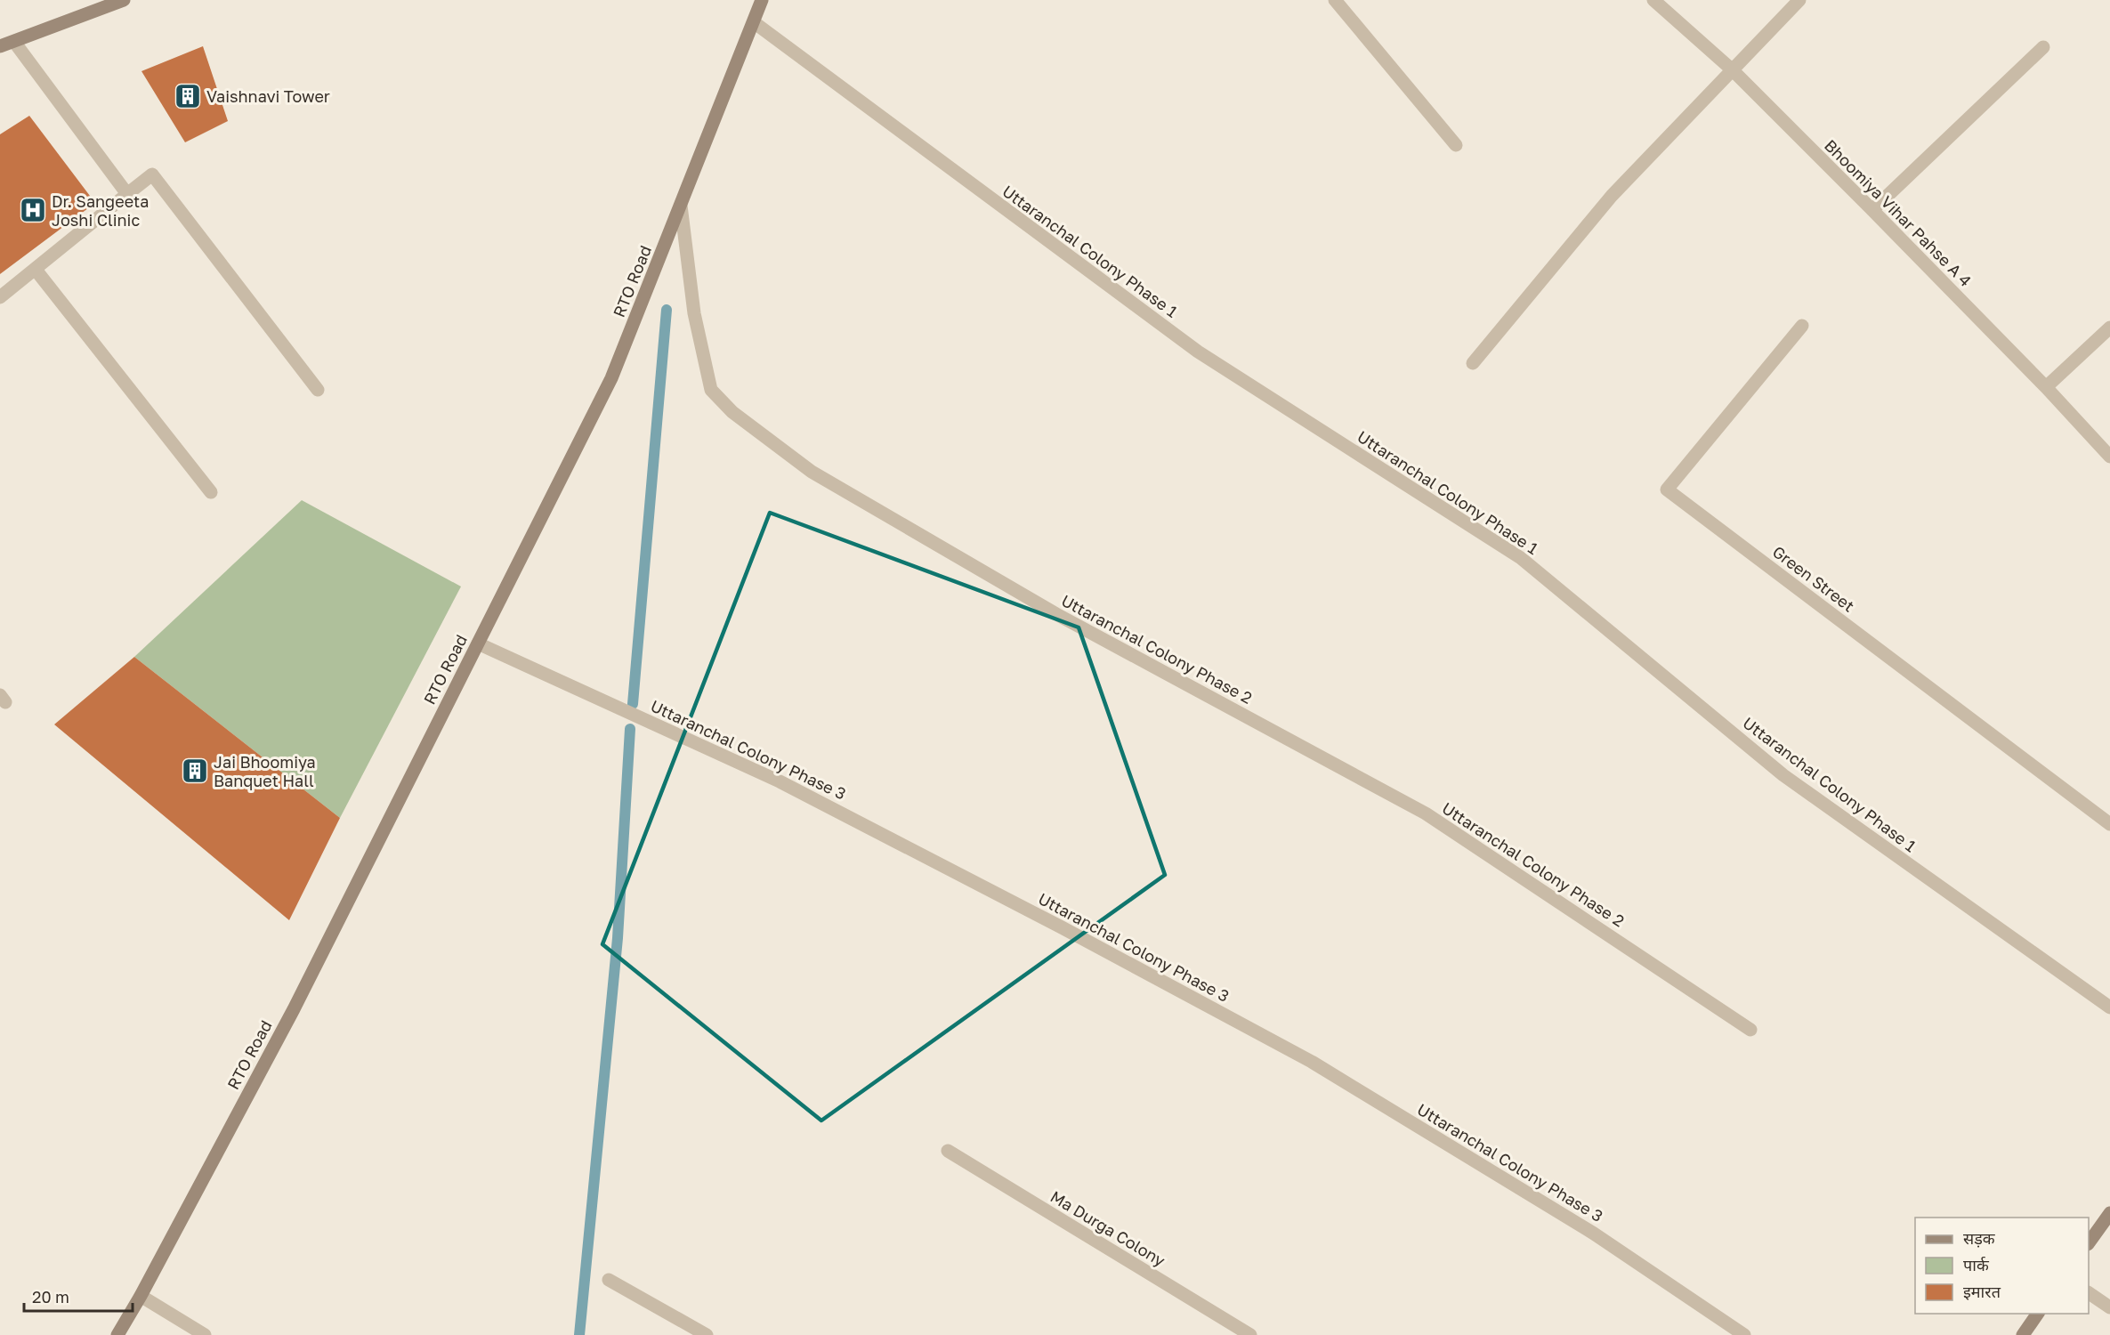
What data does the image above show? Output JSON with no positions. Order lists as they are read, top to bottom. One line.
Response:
{"streets":{"street":["Bhoomiya Vihar Pahse A 4","Uttaranchal Colony Phase 1","RTO Road","Green Street","Uttaranchal Colony Phase 2","Uttaranchal Colony Phase 3","Ma Durga Colony"]},"crossings":[["Uttaranchal Colony Phase 1","RTO Road"],["RTO Road","Uttaranchal Colony Phase 2"],["RTO Road","Uttaranchal Colony Phase 3"]],"places":{"building":["Vaishnavi Tower","Jai Bhoomiya Banquet Hall"],"hospital":["Dr. Sangeeta Joshi Clinic"]},"legend":["सड़क","पार्क","इमारत"],"scale_bar":"20 m"}
